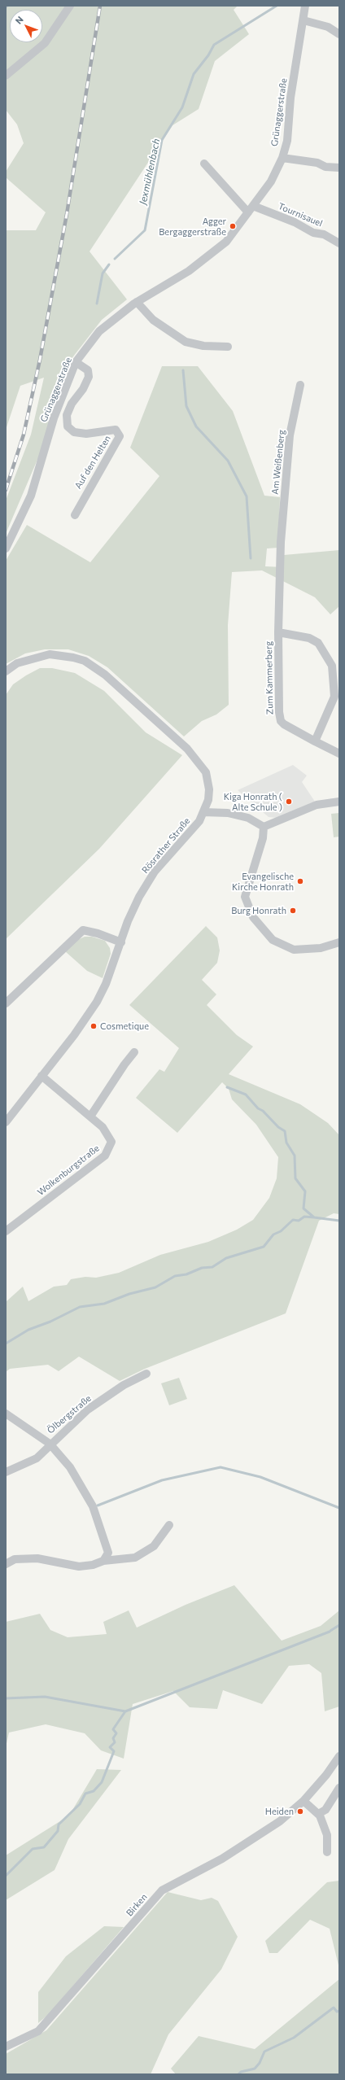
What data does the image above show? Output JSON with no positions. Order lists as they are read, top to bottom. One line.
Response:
{"streets":{"street":["Grünaggerstraße","Tournisauel","Auf den Helten","Am Weißenberg","Zum Kammerberg","Rösrather Straße","Wolkenburgstraße","Ölbergstraße","Birken"]},"crossings":[["Grünaggerstraße","Tournisauel"],["Grünaggerstraße","Auf den Helten"],["Am Weißenberg","Zum Kammerberg"],["Rösrather Straße","Wolkenburgstraße"]],"water":["Jexmühlenbach"],"places":["Agger Bergaggerstraße","Kiga Honrath ( Alte Schule )","Evangelische Kirche Honrath","Burg Honrath","Cosmetique","Heiden"],"north":"top left"}
